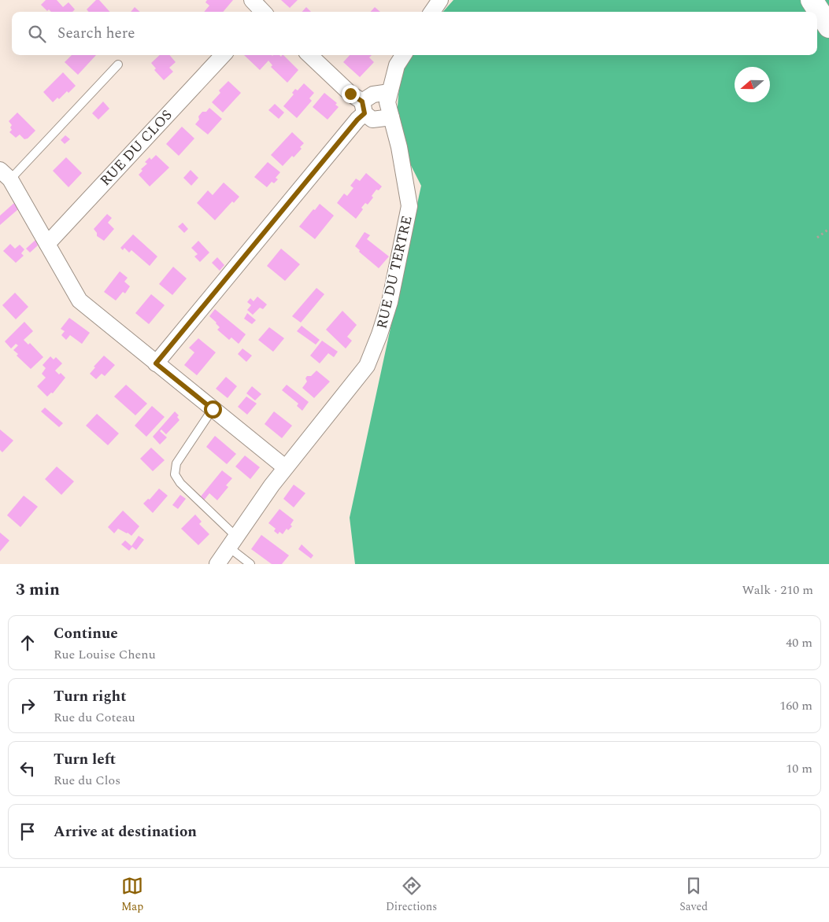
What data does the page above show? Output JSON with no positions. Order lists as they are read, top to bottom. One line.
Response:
{"streets":{"street":["RUE DU CLOS","RUE DU TERTRE"]},"north":"left","page":{"search":"Search here","heading":["3 min","Walk · 210 m"],"list":[["Continue","Rue Louise Chenu","40 m"],["Turn right","Rue du Coteau","160 m"],["Turn left","Rue du Clos","10 m"],"Arrive at destination"],"nav":["Map","Directions","Saved"]}}
